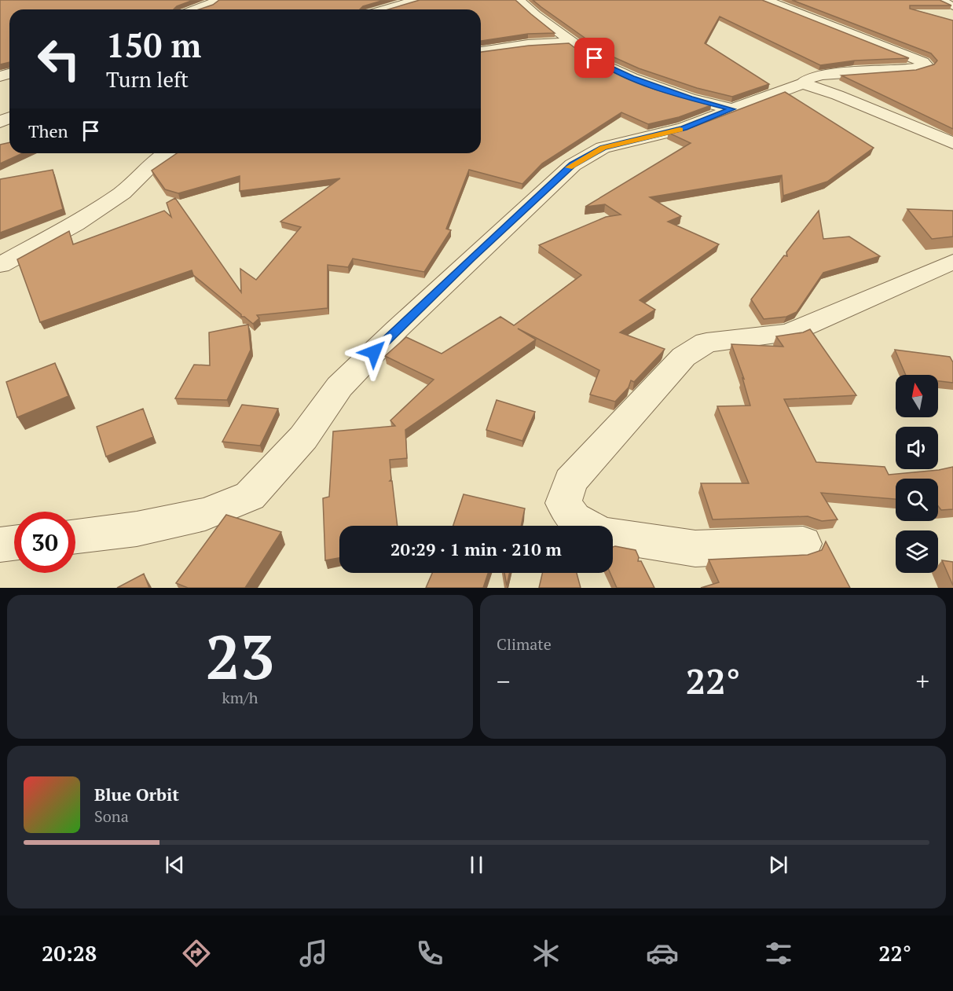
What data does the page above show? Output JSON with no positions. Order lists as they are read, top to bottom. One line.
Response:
{"north":"top","page":{"turn":["150 m","Turn left"],"then":"Then","limit":"30","trip":"20:29 · 1 min · 210 m","tile":[["23","km/h"],"Climate"],"heat":["−","22°","+"],"song":["Blue Orbit","Sona"],"tabs":["20:28","22°"]}}
